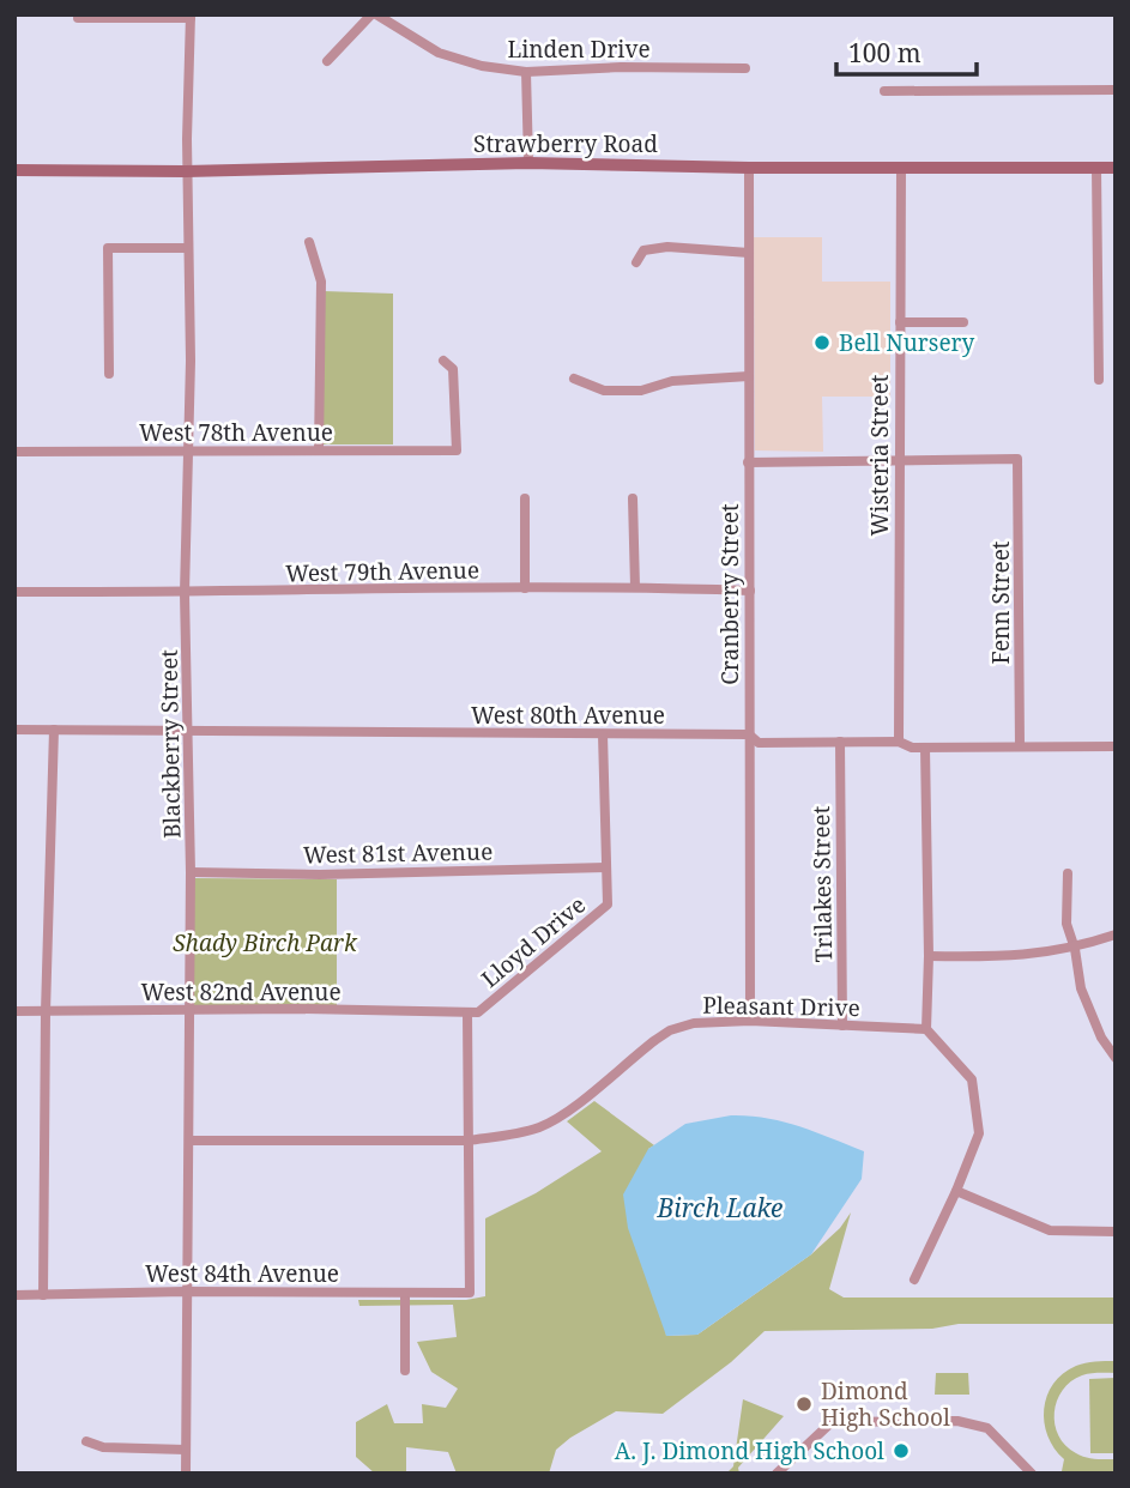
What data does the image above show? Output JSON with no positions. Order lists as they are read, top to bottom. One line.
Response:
{"streets":{"street":["Linden Drive","Strawberry Road","West 78th Avenue","Wisteria Street","West 79th Avenue","Cranberry Street","Fenn Street","West 80th Avenue","Blackberry Street","West 81st Avenue","Trilakes Street","Lloyd Drive","West 82nd Avenue","Pleasant Drive","West 84th Avenue"]},"crossings":[["Strawberry Road","Wisteria Street"],["Strawberry Road","Cranberry Street"],["Strawberry Road","Blackberry Street"],["West 78th Avenue","Blackberry Street"],["Wisteria Street","Fenn Street"],["Wisteria Street","West 80th Avenue"],["West 79th Avenue","Cranberry Street"],["West 79th Avenue","Blackberry Street"],["Cranberry Street","West 80th Avenue"],["Cranberry Street","Pleasant Drive"],["Fenn Street","West 80th Avenue"],["West 80th Avenue","Blackberry Street"],["West 80th Avenue","Trilakes Street"],["West 80th Avenue","Lloyd Drive"],["Blackberry Street","West 81st Avenue"],["Blackberry Street","West 82nd Avenue"],["Blackberry Street","Pleasant Drive"],["Blackberry Street","West 84th Avenue"],["West 81st Avenue","Lloyd Drive"],["Trilakes Street","Pleasant Drive"],["Lloyd Drive","West 82nd Avenue"],["Pleasant Drive","West 84th Avenue"]],"water":["Birch Lake"],"parks":["Shady Birch Park"],"places":["Bell Nursery","Dimond High School","A. J. Dimond High School"],"scale_bar":"100 m"}
